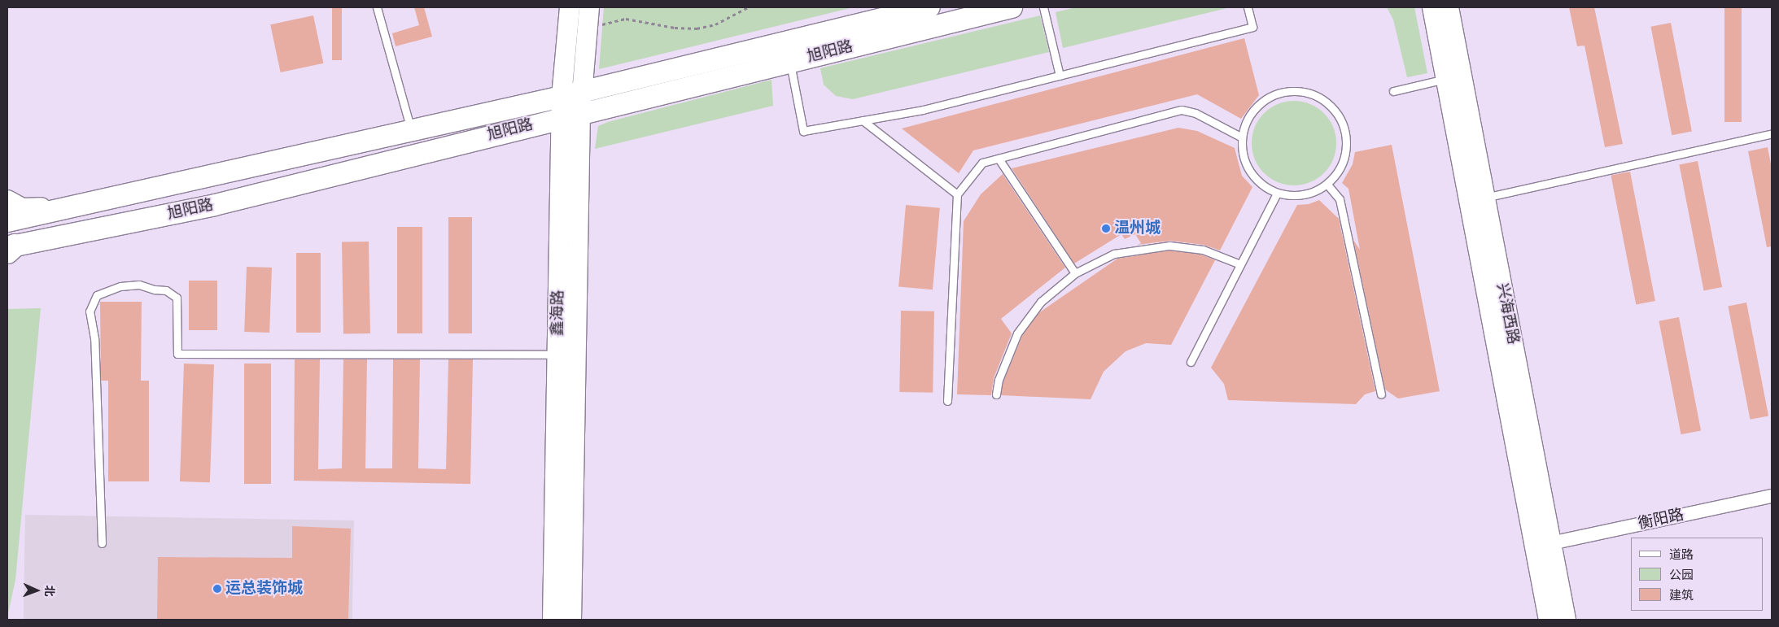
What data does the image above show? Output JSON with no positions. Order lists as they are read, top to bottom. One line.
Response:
{"streets":{"main road":["旭阳路","鑫海路","兴海西路"],"street":["衡阳路"]},"crossings":[["旭阳路","鑫海路"],["兴海西路","衡阳路"]],"places":["温州城","运总装饰城"],"legend":["道路","公园","建筑"],"north":"right"}
